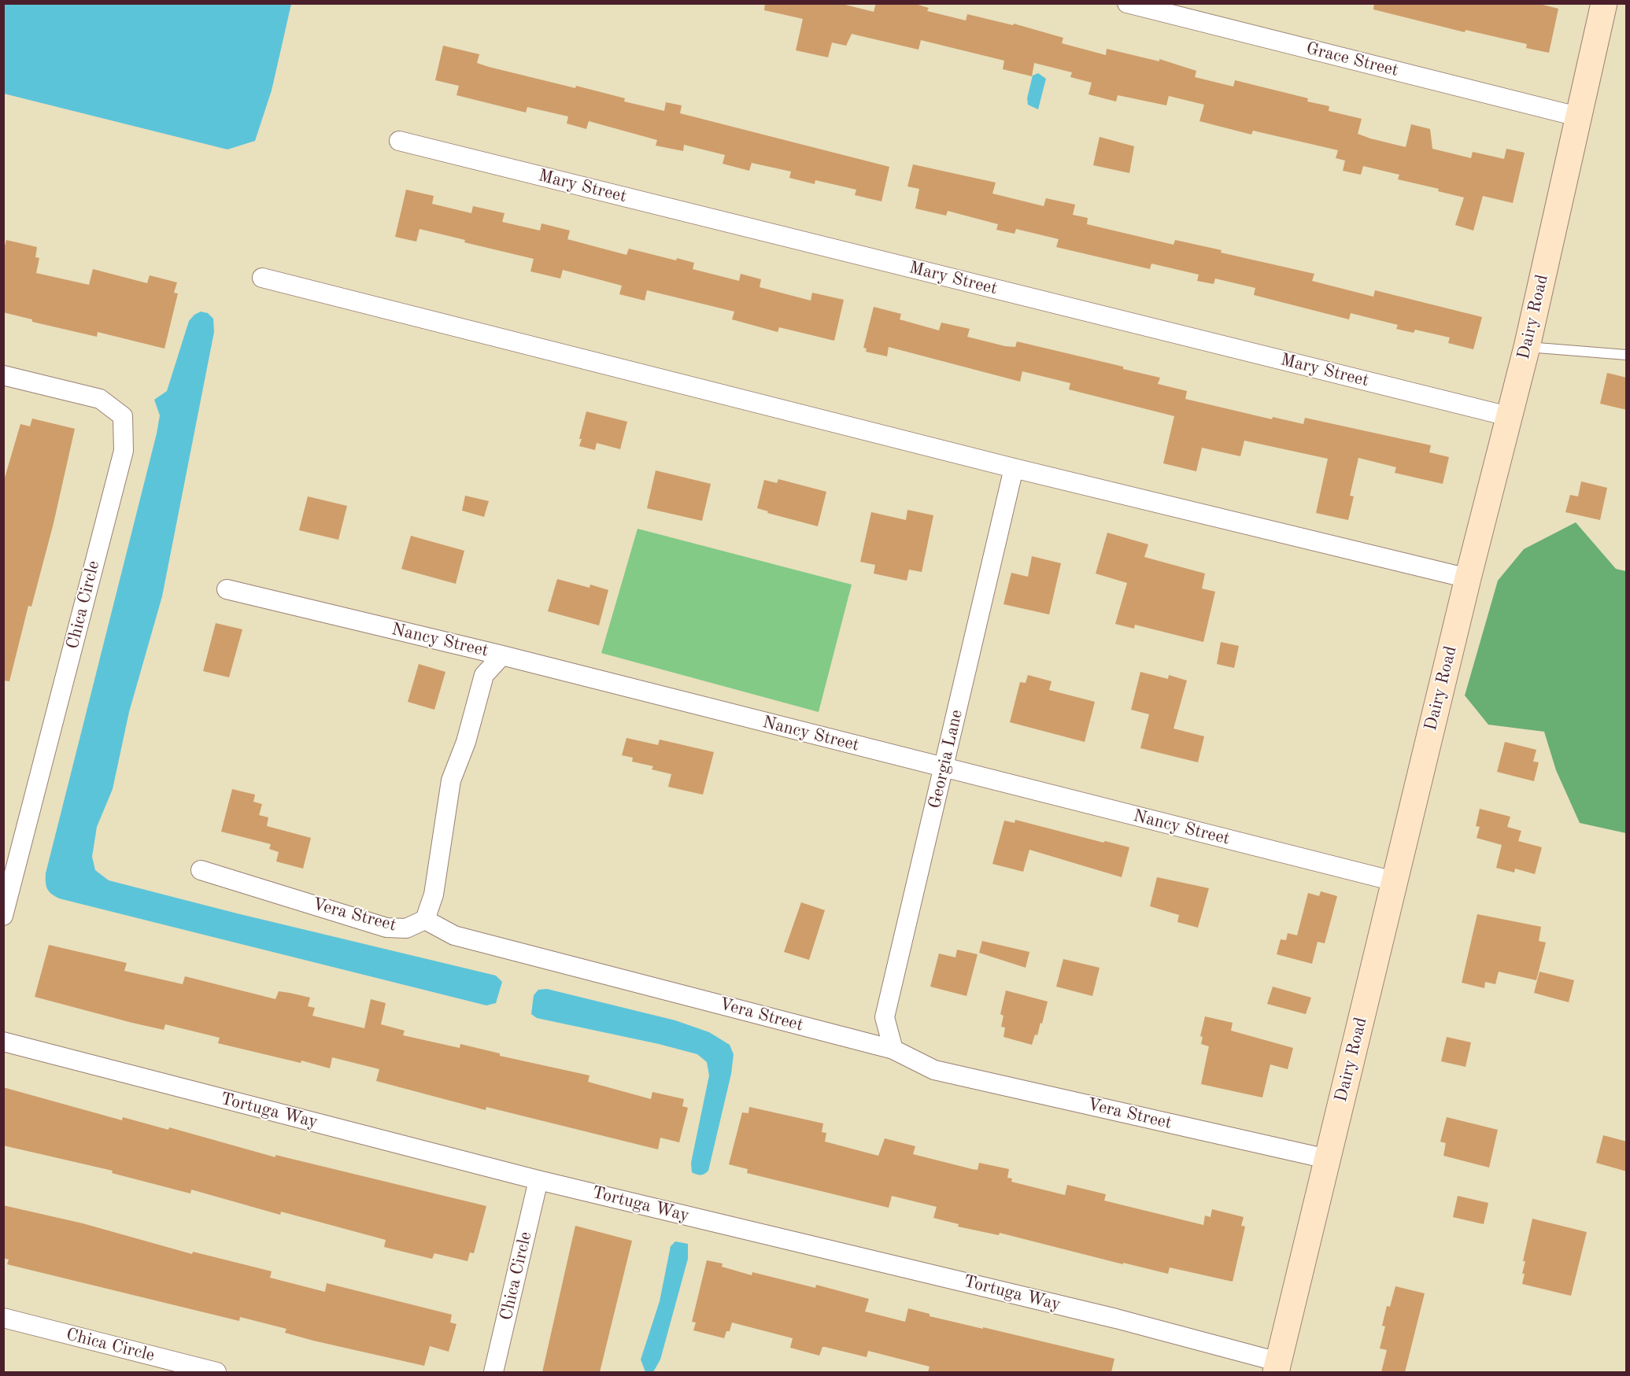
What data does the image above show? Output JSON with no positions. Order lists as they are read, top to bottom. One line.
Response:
{"streets":{"street":["Grace Street","Mary Street","Dairy Road","Chica Circle","Nancy Street","Georgia Lane","Vera Street","Tortuga Way"]},"crossings":[["Grace Street","Dairy Road"],["Mary Street","Dairy Road"],["Dairy Road","Nancy Street"],["Dairy Road","Vera Street"],["Dairy Road","Tortuga Way"],["Chica Circle","Tortuga Way"],["Nancy Street","Georgia Lane"],["Georgia Lane","Vera Street"]]}
